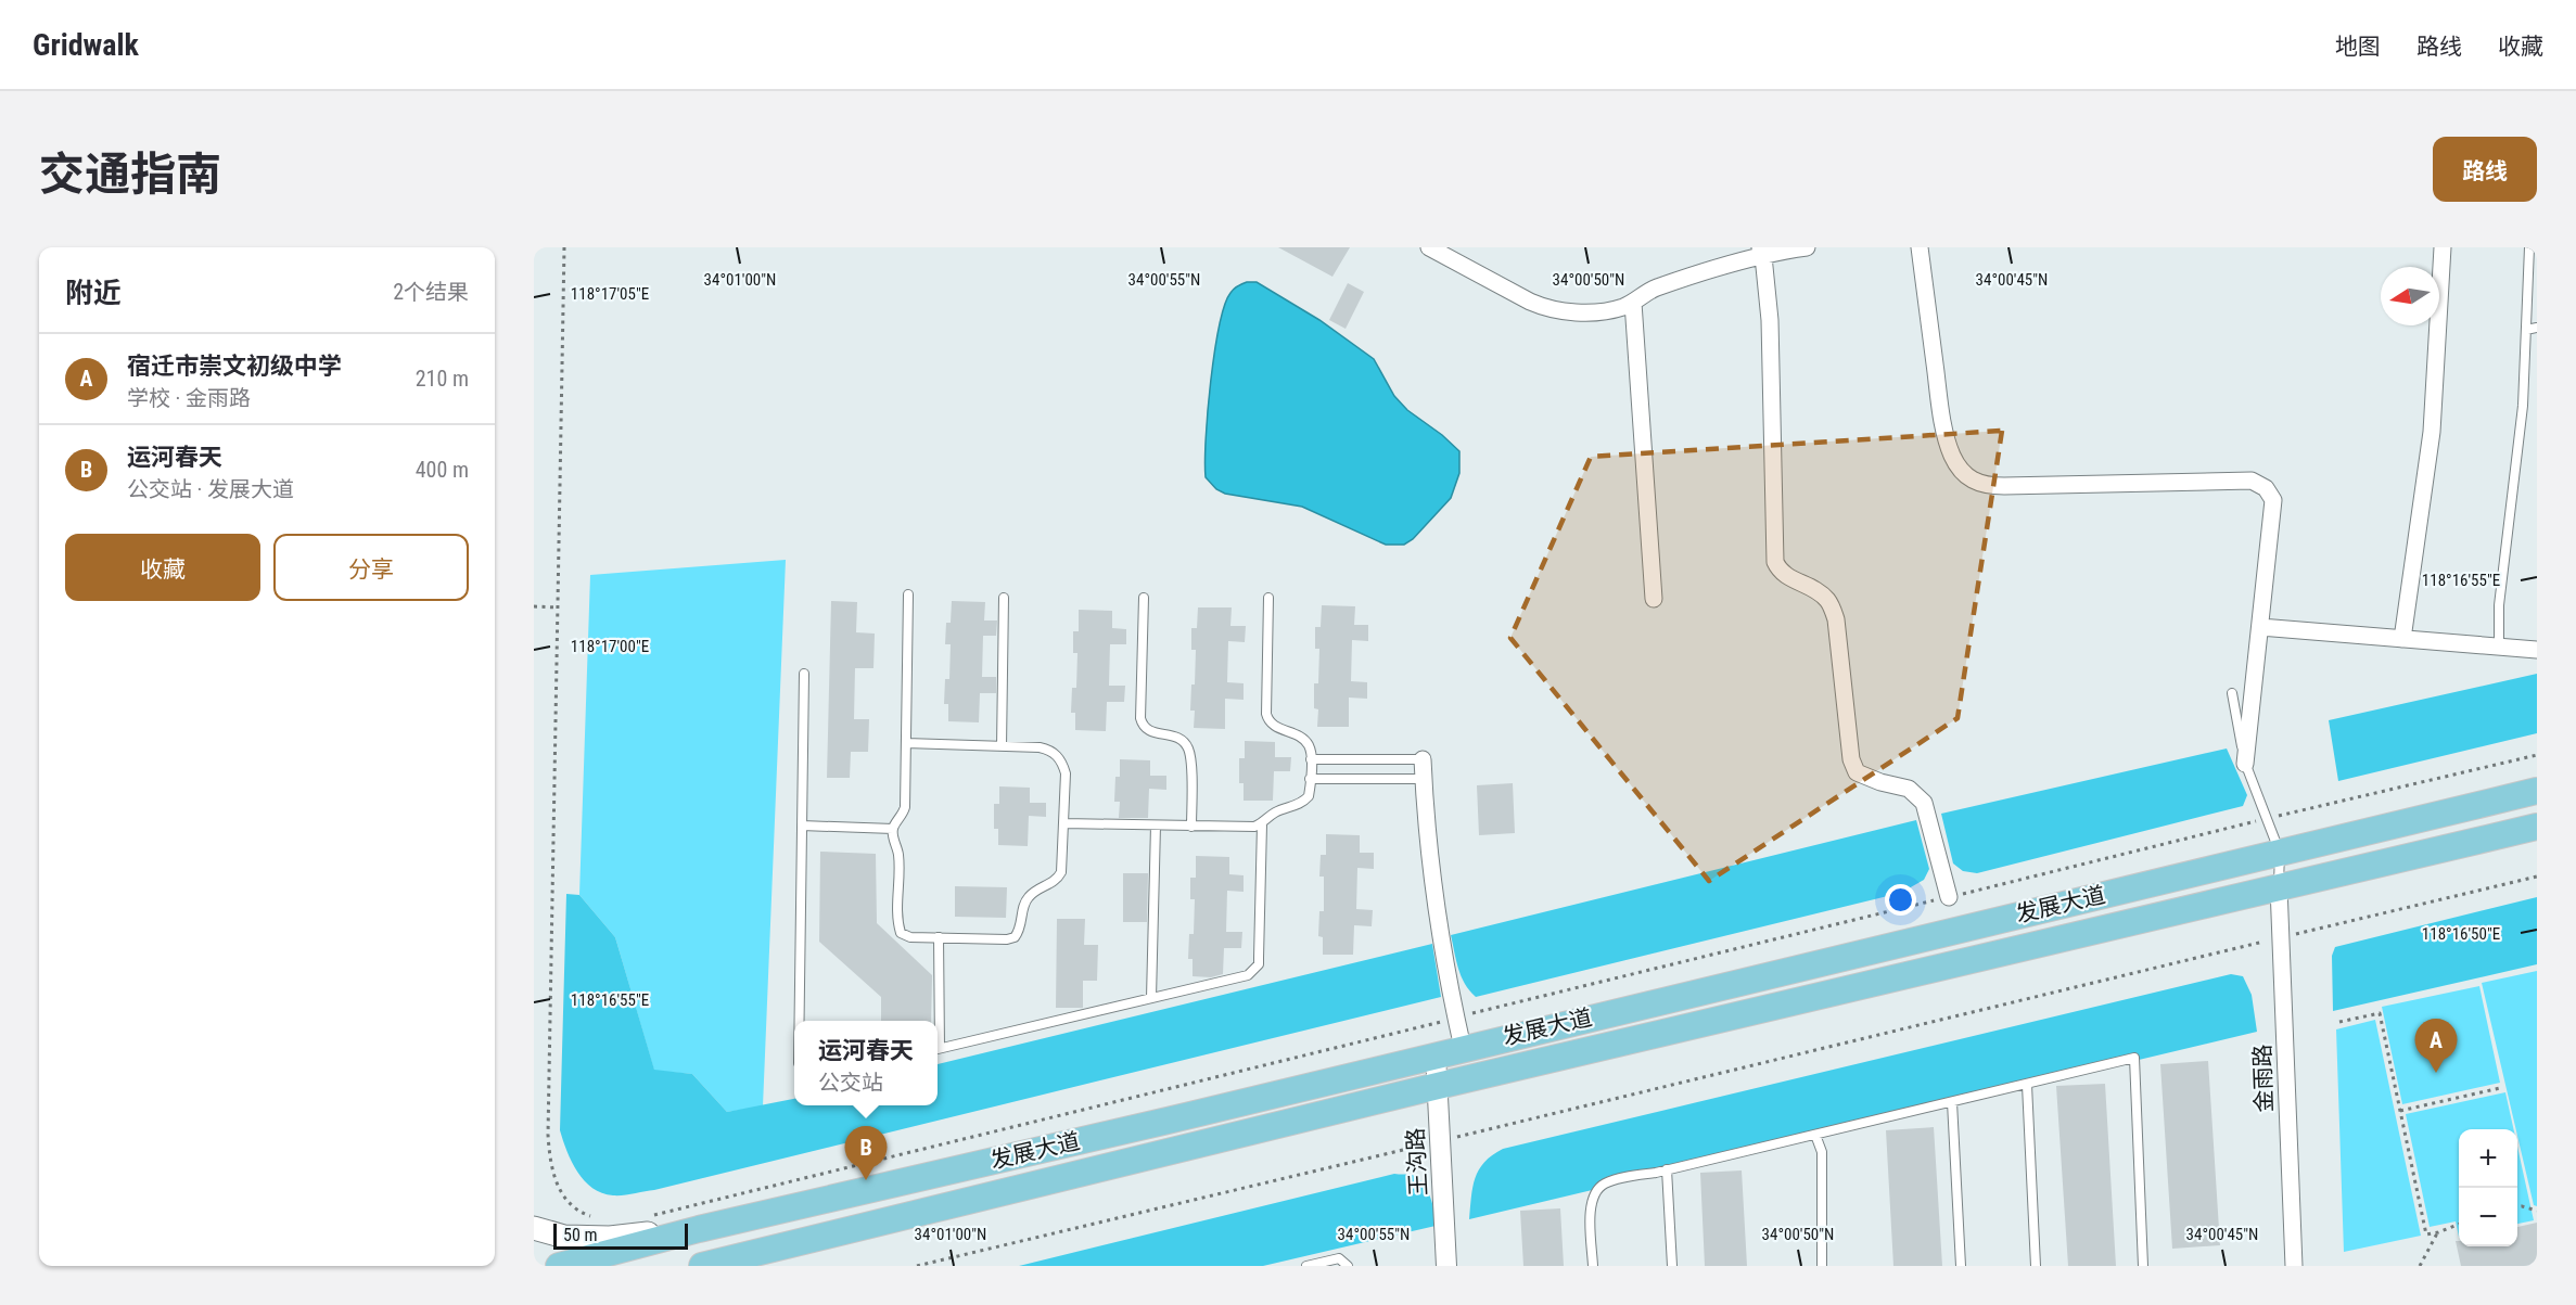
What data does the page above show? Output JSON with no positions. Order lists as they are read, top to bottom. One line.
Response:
{"streets":{"main road":["发展大道"],"street":["金雨路","王沟路"]},"crossings":[["发展大道","金雨路"],["发展大道","王沟路"]],"scale_bar":"50 m","north":"left","page":{"header":"Gridwalk","nav":["地图","路线","收藏"],"title":"交通指南","buttons":["路线",["收藏","分享"]],"heading":["附近","2个结果"],"list":[{"mark":"A","name":"宿迁市崇文初级中学","note":"学校 · 金雨路","value":"210 m"},{"mark":"B","name":"运河春天","note":"公交站 · 发展大道","value":"400 m"}],"pins":["A","B"],"popup":["运河春天","公交站"],"map_buttons":["+","−"],"scale":"50 m"},"coordinates":["34°01'00\"N","34°00'55\"N","34°00'50\"N","34°00'45\"N","118°17'05\"E","118°16'55\"E","118°17'00\"E","118°16'50\"E"]}
